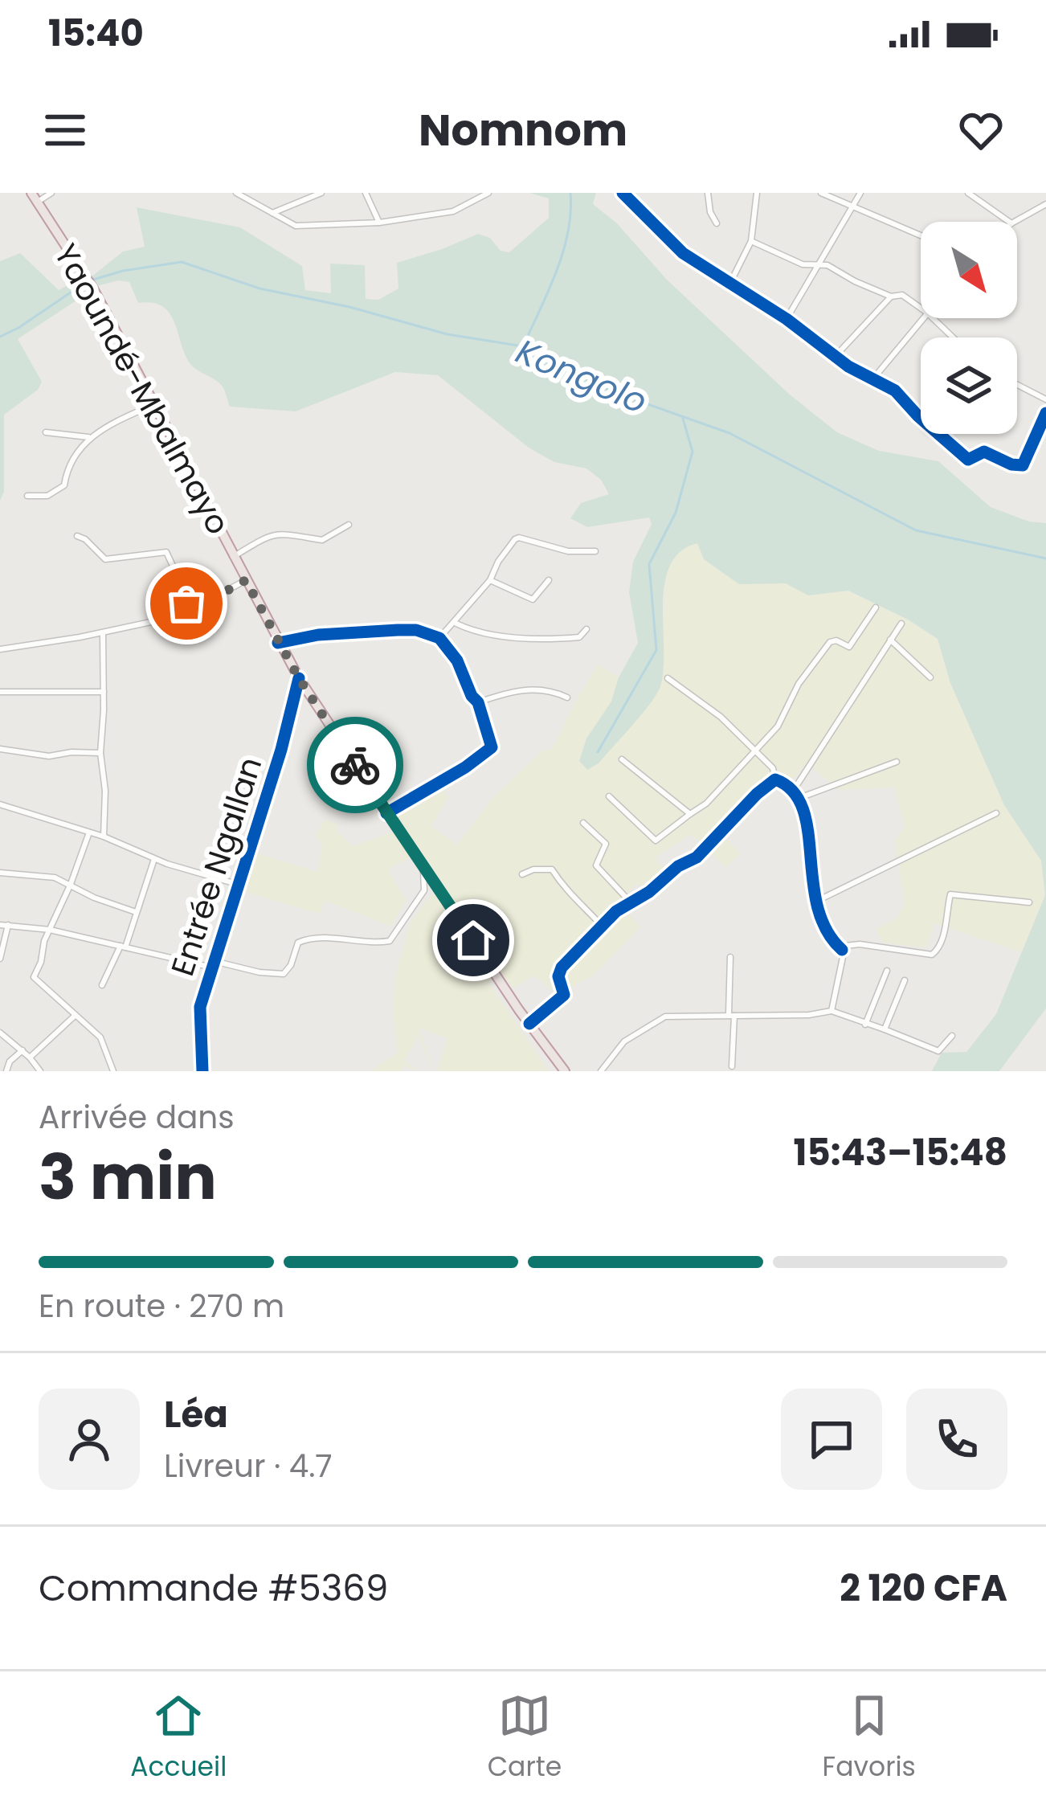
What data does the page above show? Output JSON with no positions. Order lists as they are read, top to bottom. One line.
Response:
{"streets":{"highway":["Yaoundé-Mbalmayo"],"street":["Entrée Ngallan"]},"crossings":[["Yaoundé-Mbalmayo","Entrée Ngallan"]],"water":["Kongolo"],"north":"bottom right","page":{"status":"15:40","header":"Nomnom","heading":["3 min","Arrivée dans","15:43–15:48"],"panel":["Léa","Livreur · 4.7","Commande #5369","2 120 CFA"],"bar":"En route · 270 m","tabs":["Accueil","Carte","Favoris"]}}
